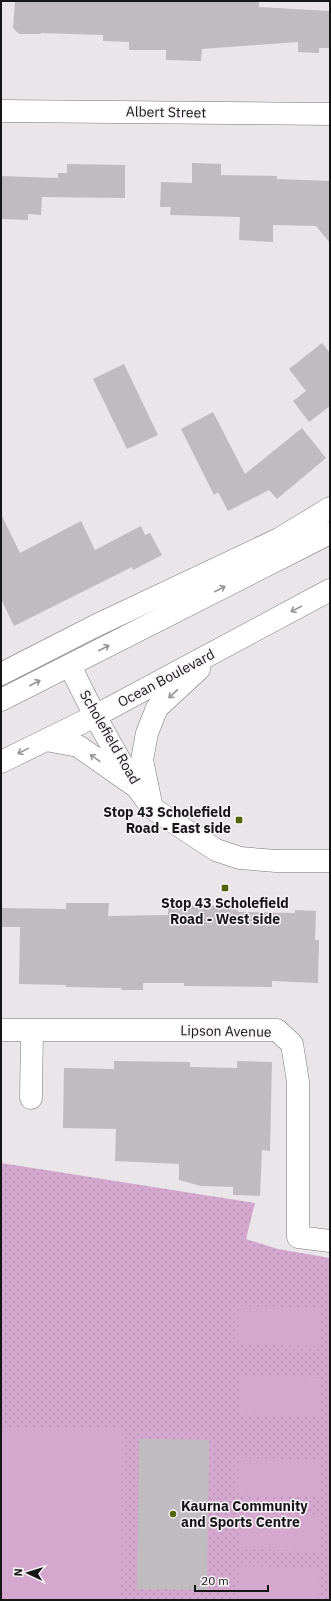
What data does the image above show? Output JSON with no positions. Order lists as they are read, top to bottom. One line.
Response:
{"streets":{"street":["Albert Street","Ocean Boulevard","Scholefield Road","Lipson Avenue"]},"crossings":[["Ocean Boulevard","Scholefield Road"]],"places":{"transit":["Stop 43 Scholefield Road - East side","Stop 43 Scholefield Road - West side"],"other":["Kaurna Community and Sports Centre"]},"scale_bar":"20 m","north":"left"}
